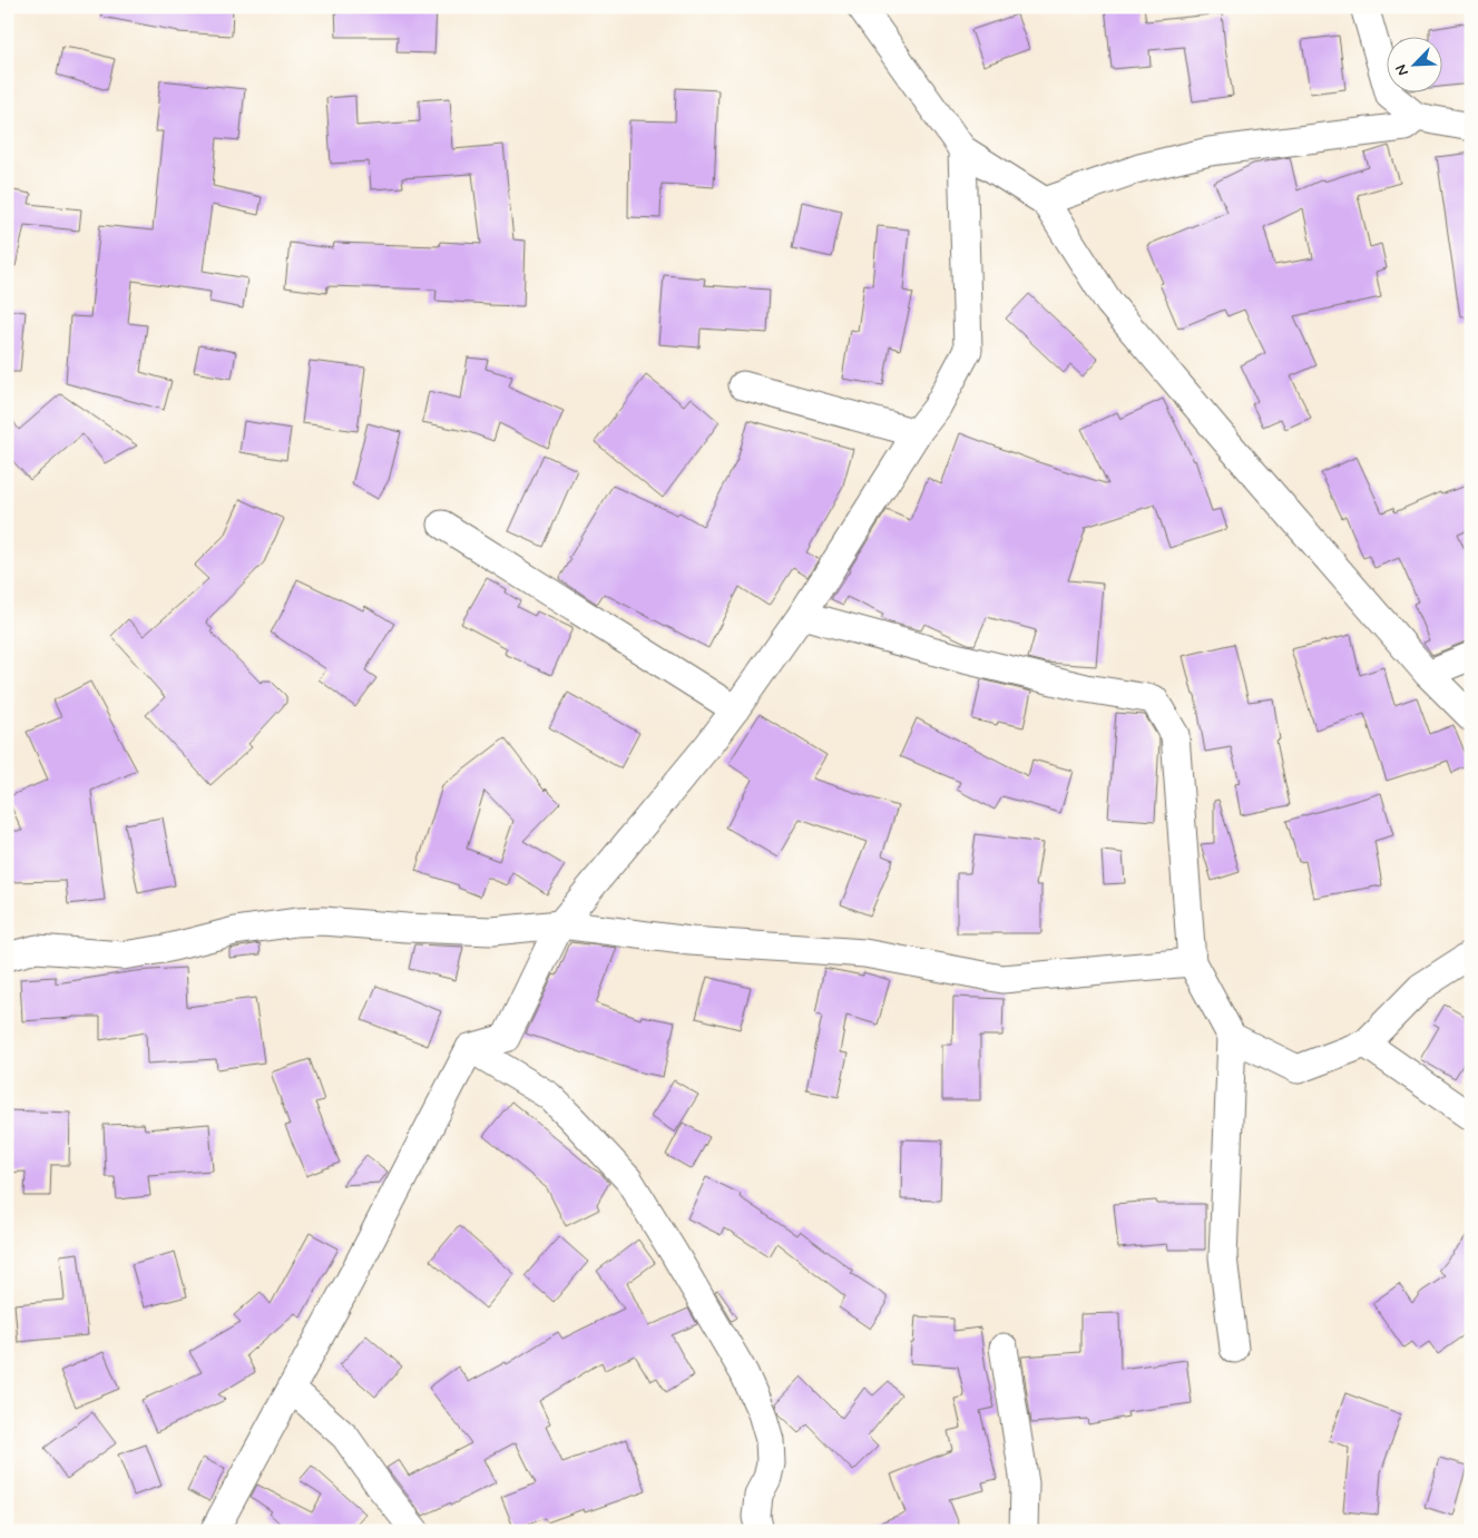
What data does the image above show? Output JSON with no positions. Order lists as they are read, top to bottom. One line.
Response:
{"north":"bottom left"}
